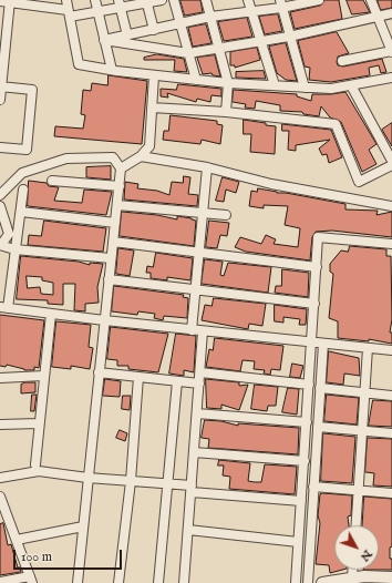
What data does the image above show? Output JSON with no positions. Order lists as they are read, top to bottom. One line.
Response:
{"scale_bar":"100 m","north":"bottom right"}
